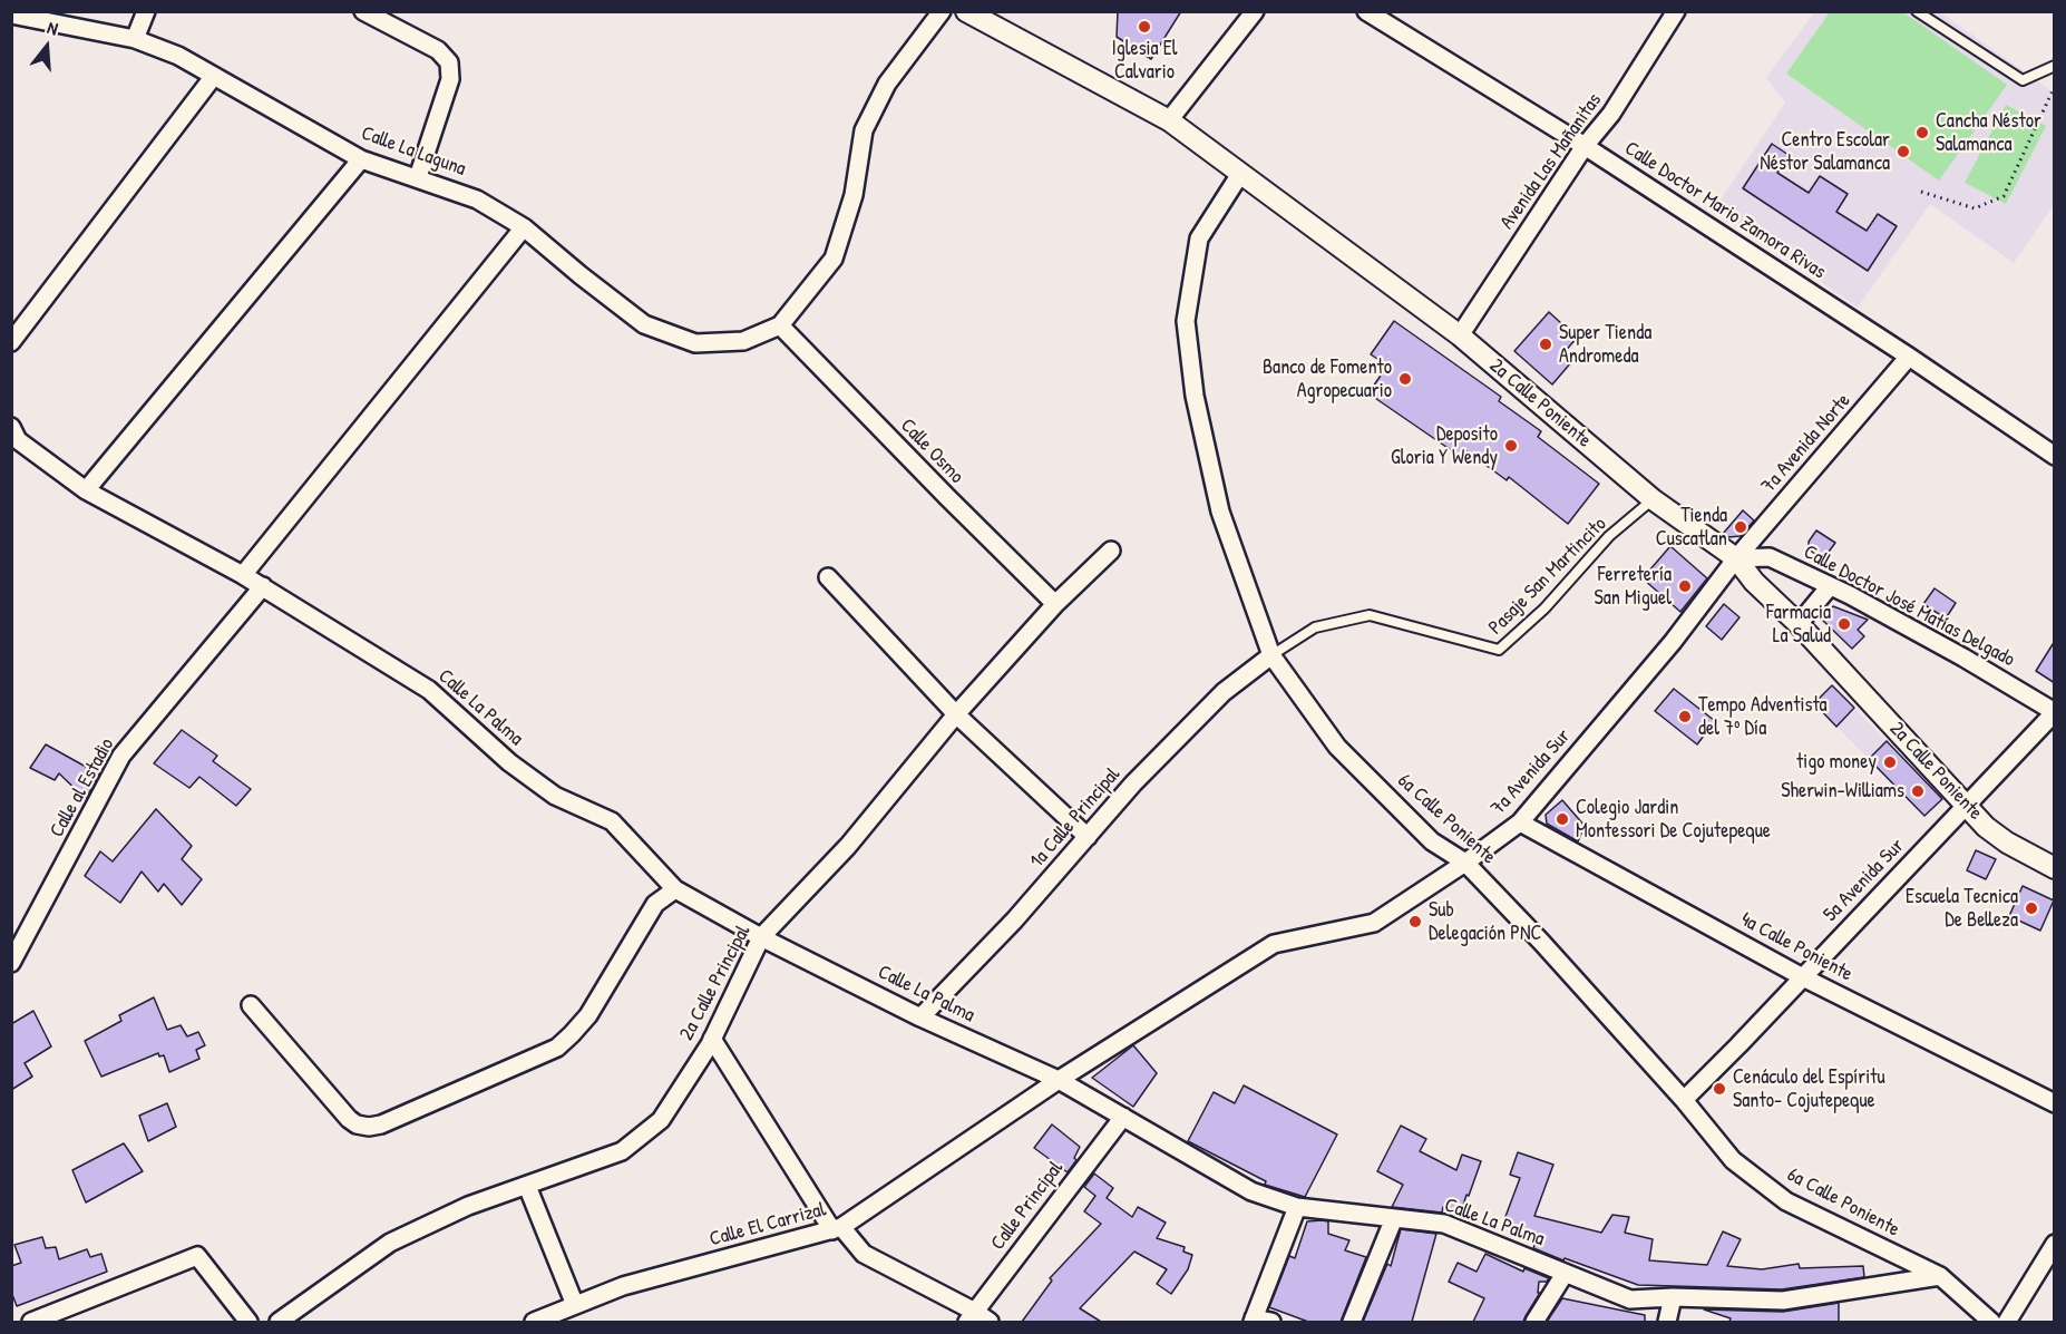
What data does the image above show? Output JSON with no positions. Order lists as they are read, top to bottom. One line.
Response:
{"streets":{"street":["Calle La Laguna","Avenida Las Mañanitas","Calle Doctor Mario Zamora Rivas","2a Calle Poniente","7a Avenida Norte","Calle Osmo","Calle Doctor José Matías Delgado","Calle La Palma","7a Avenida Sur","Calle al Estadio","1a Calle Principal","6a Calle Poniente","5a Avenida Sur","4a Calle Poniente","2a Calle Principal","Calle Principal","Calle El Carrizal"],"lane":["Pasaje San Martincito"]},"crossings":[["Calle La Laguna","Calle Osmo"],["Avenida Las Mañanitas","Calle Doctor Mario Zamora Rivas"],["Avenida Las Mañanitas","2a Calle Poniente"],["Calle Doctor Mario Zamora Rivas","7a Avenida Norte"],["2a Calle Poniente","7a Avenida Norte"],["2a Calle Poniente","Pasaje San Martincito"],["2a Calle Poniente","Calle Doctor José Matías Delgado"],["2a Calle Poniente","7a Avenida Sur"],["2a Calle Poniente","6a Calle Poniente"],["2a Calle Poniente","5a Avenida Sur"],["7a Avenida Norte","Calle Doctor José Matías Delgado"],["7a Avenida Norte","7a Avenida Sur"],["Calle Osmo","2a Calle Principal"],["Pasaje San Martincito","1a Calle Principal"],["Pasaje San Martincito","6a Calle Poniente"],["Calle Doctor José Matías Delgado","7a Avenida Sur"],["Calle Doctor José Matías Delgado","5a Avenida Sur"],["Calle La Palma","7a Avenida Sur"],["Calle La Palma","Calle al Estadio"],["Calle La Palma","1a Calle Principal"],["Calle La Palma","6a Calle Poniente"],["Calle La Palma","2a Calle Principal"],["Calle La Palma","Calle Principal"],["Calle La Palma","Calle El Carrizal"],["7a Avenida Sur","6a Calle Poniente"],["7a Avenida Sur","4a Calle Poniente"],["7a Avenida Sur","Calle El Carrizal"],["1a Calle Principal","6a Calle Poniente"],["6a Calle Poniente","5a Avenida Sur"],["5a Avenida Sur","4a Calle Poniente"]],"places":["Iglesia El Calvario","Cancha Néstor Salamanca","Centro Escolar Néstor Salamanca","Super Tienda Andromeda","Banco de Fomento Agropecuario","Deposito Gloria Y Wendy","Tienda Cuscatlan","Ferretería San Miguel","Farmacia La Salud","Tempo Adventista del 7º Día","tigo money","Sherwin-Williams","Colegio Jardin Montessori De Cojutepeque","Escuela Tecnica De Belleza","Sub Delegación PNC","Cenáculo del Espíritu Santo- Cojutepeque"],"north":"top"}
